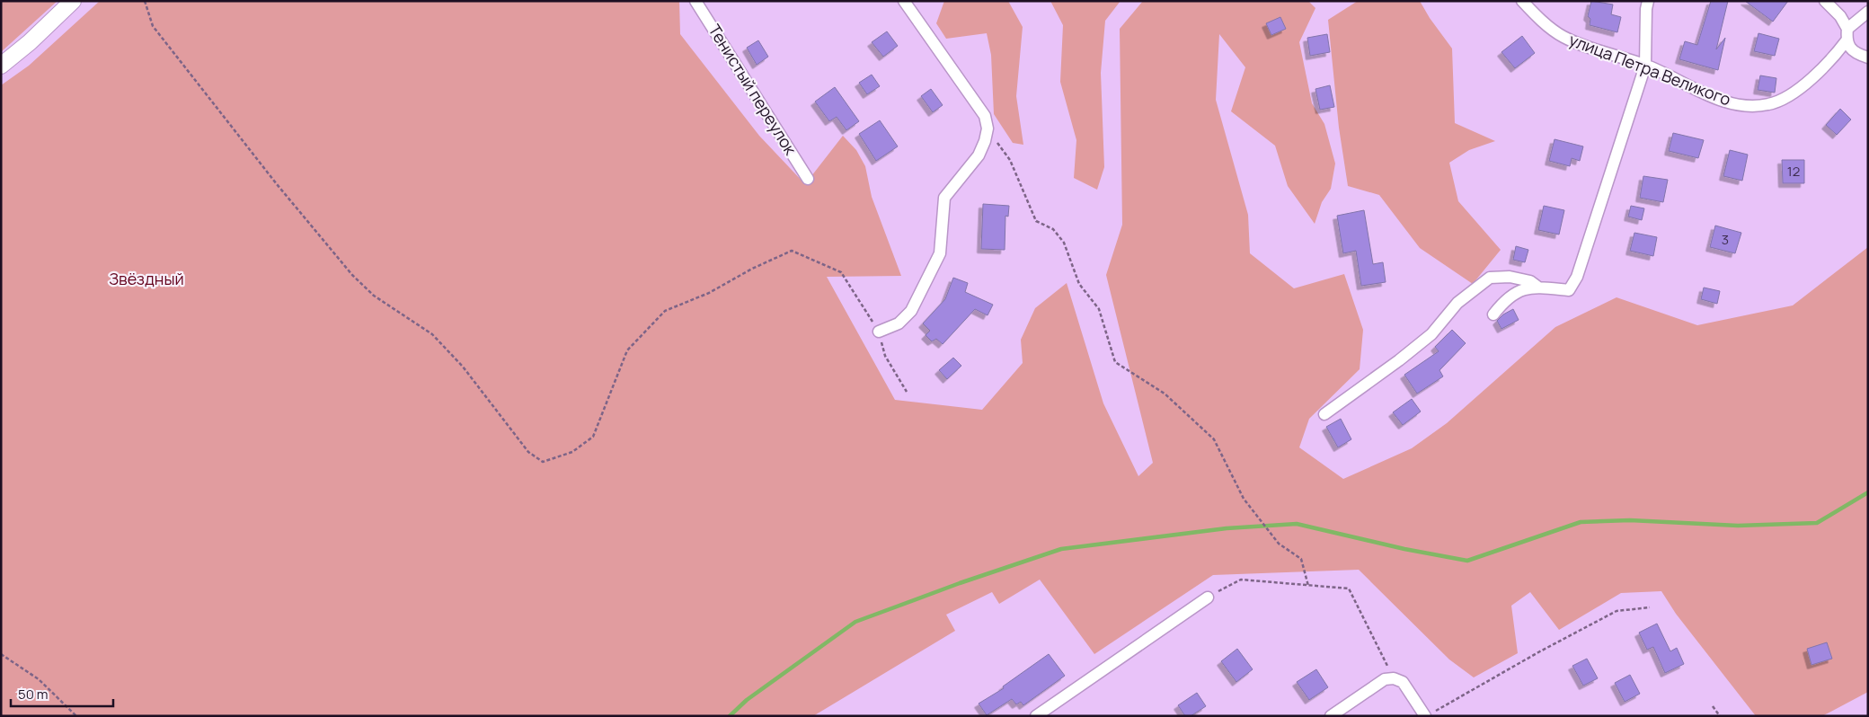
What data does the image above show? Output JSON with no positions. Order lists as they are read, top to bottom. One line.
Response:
{"streets":{"street":["улица Петра Великого","Тенистый переулок"]},"parks":["Звёздный"],"house_numbers":["12","3"],"scale_bar":"50 m"}
